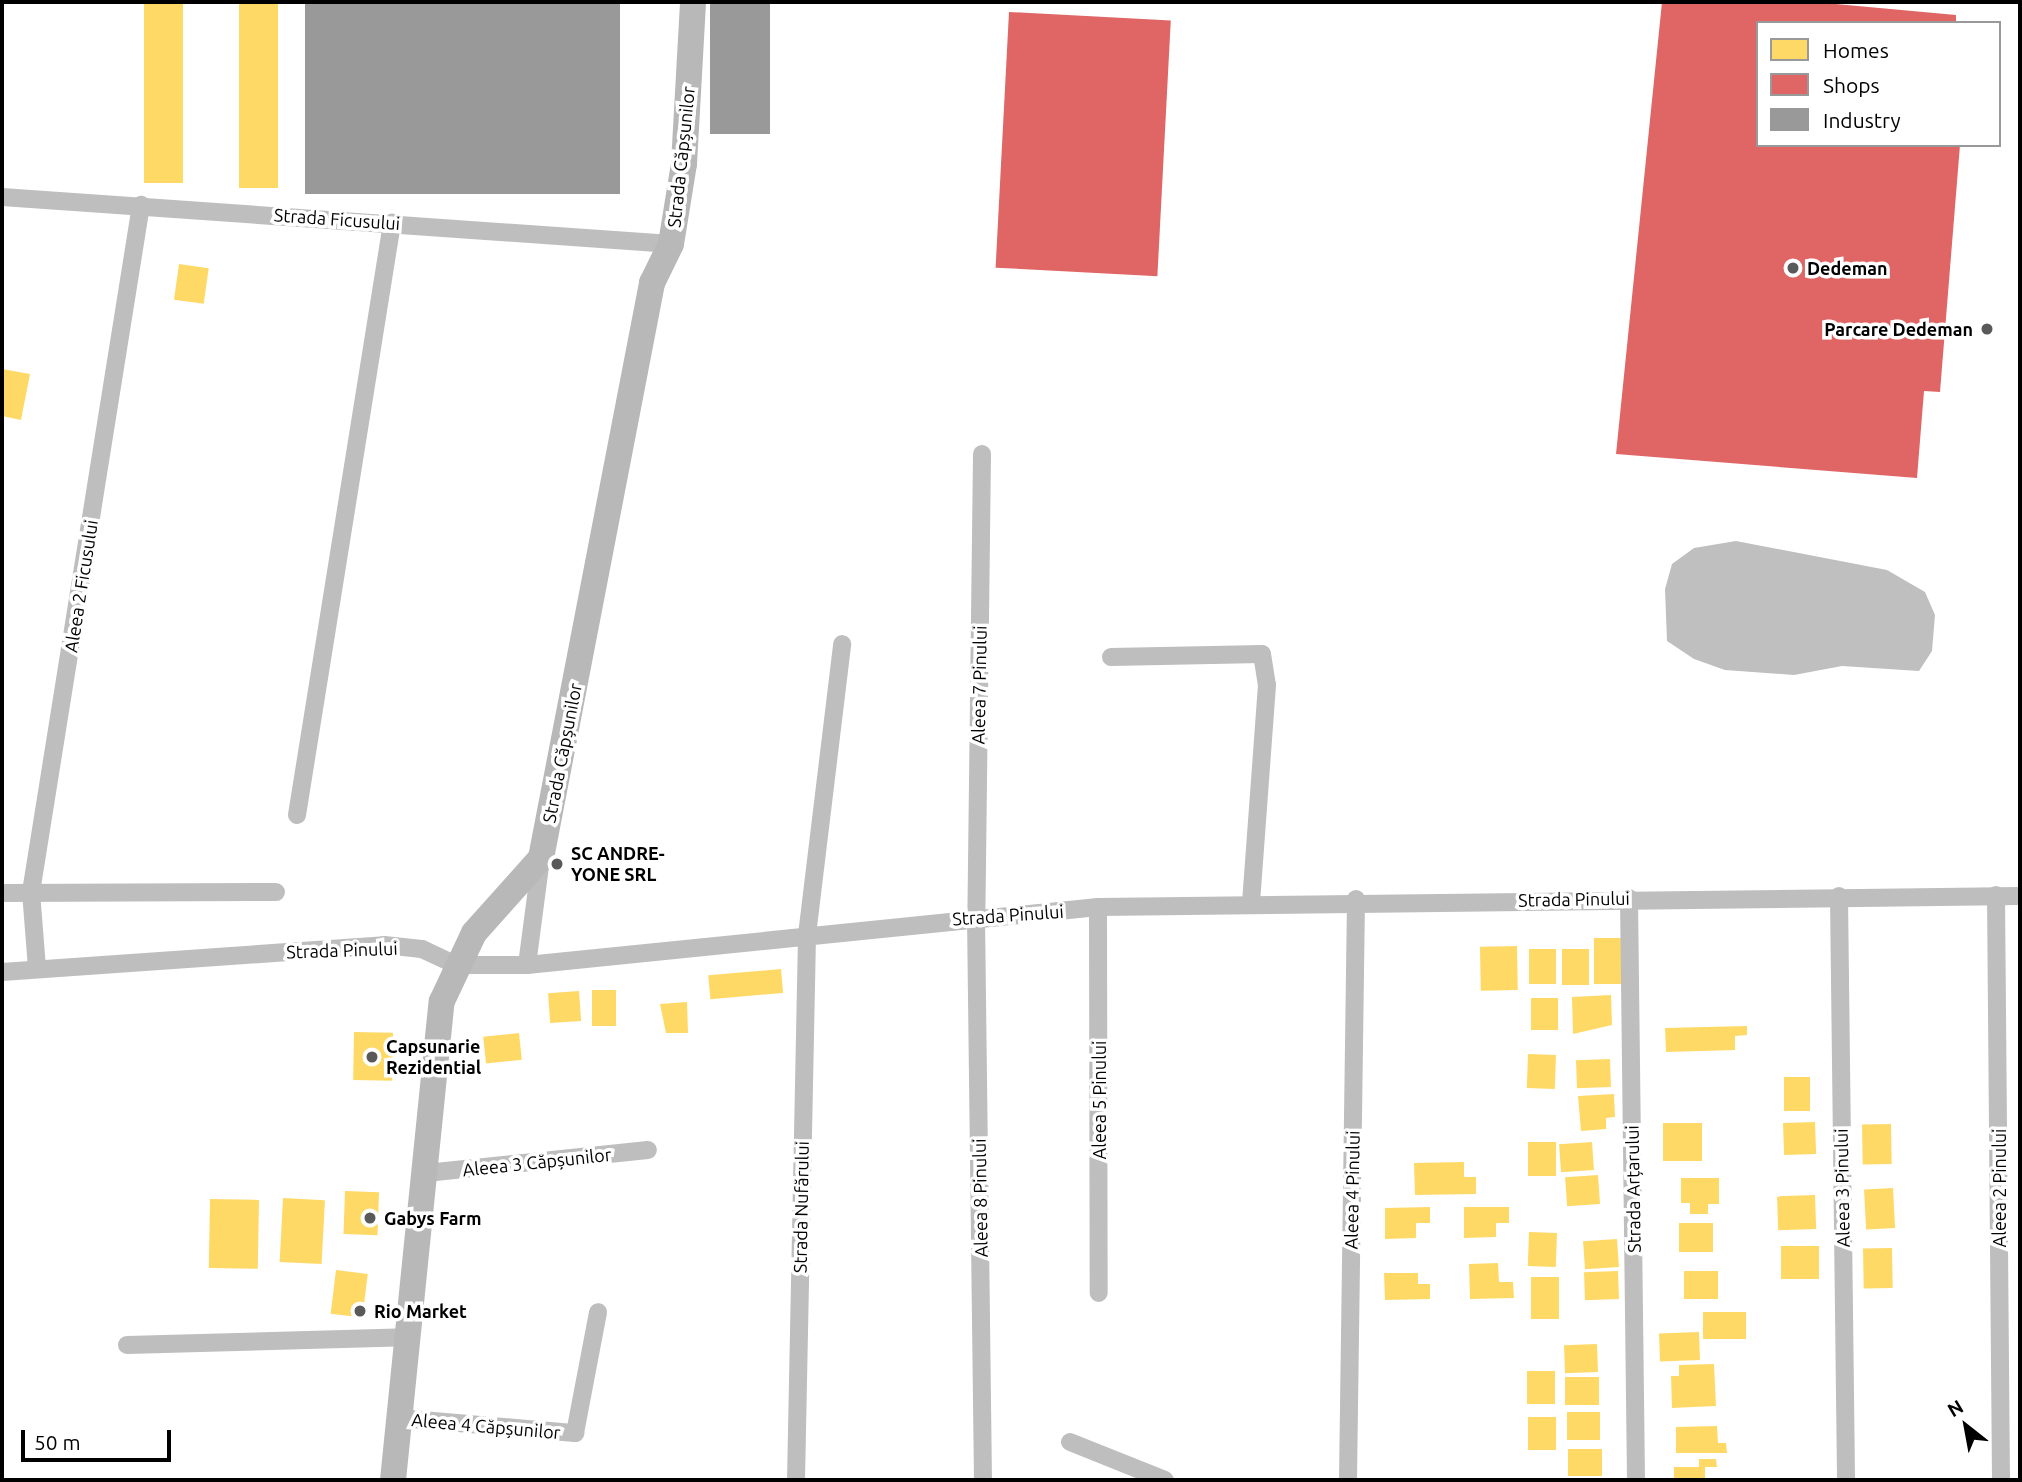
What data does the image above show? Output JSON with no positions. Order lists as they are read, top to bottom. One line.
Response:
{"streets":{"street":["Strada Căpșunilor","Strada Ficusului","Aleea 2 Ficusului","Aleea 7 Pinului","Strada Pinului","Aleea 5 Pinului","Aleea 3 Căpșunilor","Aleea 3 Pinului","Aleea 2 Pinului","Strada Arțarului","Aleea 4 Pinului","Aleea 8 Pinului","Strada Nufărului","Aleea 4 Căpșunilor"]},"crossings":[["Strada Căpșunilor","Strada Ficusului"],["Strada Ficusului","Aleea 2 Ficusului"],["Aleea 2 Ficusului","Strada Pinului"],["Aleea 7 Pinului","Strada Pinului"],["Aleea 7 Pinului","Aleea 8 Pinului"],["Strada Pinului","Aleea 5 Pinului"],["Strada Pinului","Aleea 3 Pinului"],["Strada Pinului","Aleea 2 Pinului"],["Strada Pinului","Strada Arțarului"],["Strada Pinului","Aleea 4 Pinului"],["Strada Pinului","Aleea 8 Pinului"],["Strada Pinului","Strada Nufărului"]],"places":["Dedeman","Parcare Dedeman","SC ANDRE- YONE SRL","Capsunarie Rezidential","Gabys Farm","Rio Market"],"legend":["Homes","Shops","Industry"],"scale_bar":"50 m","north":"top left"}
